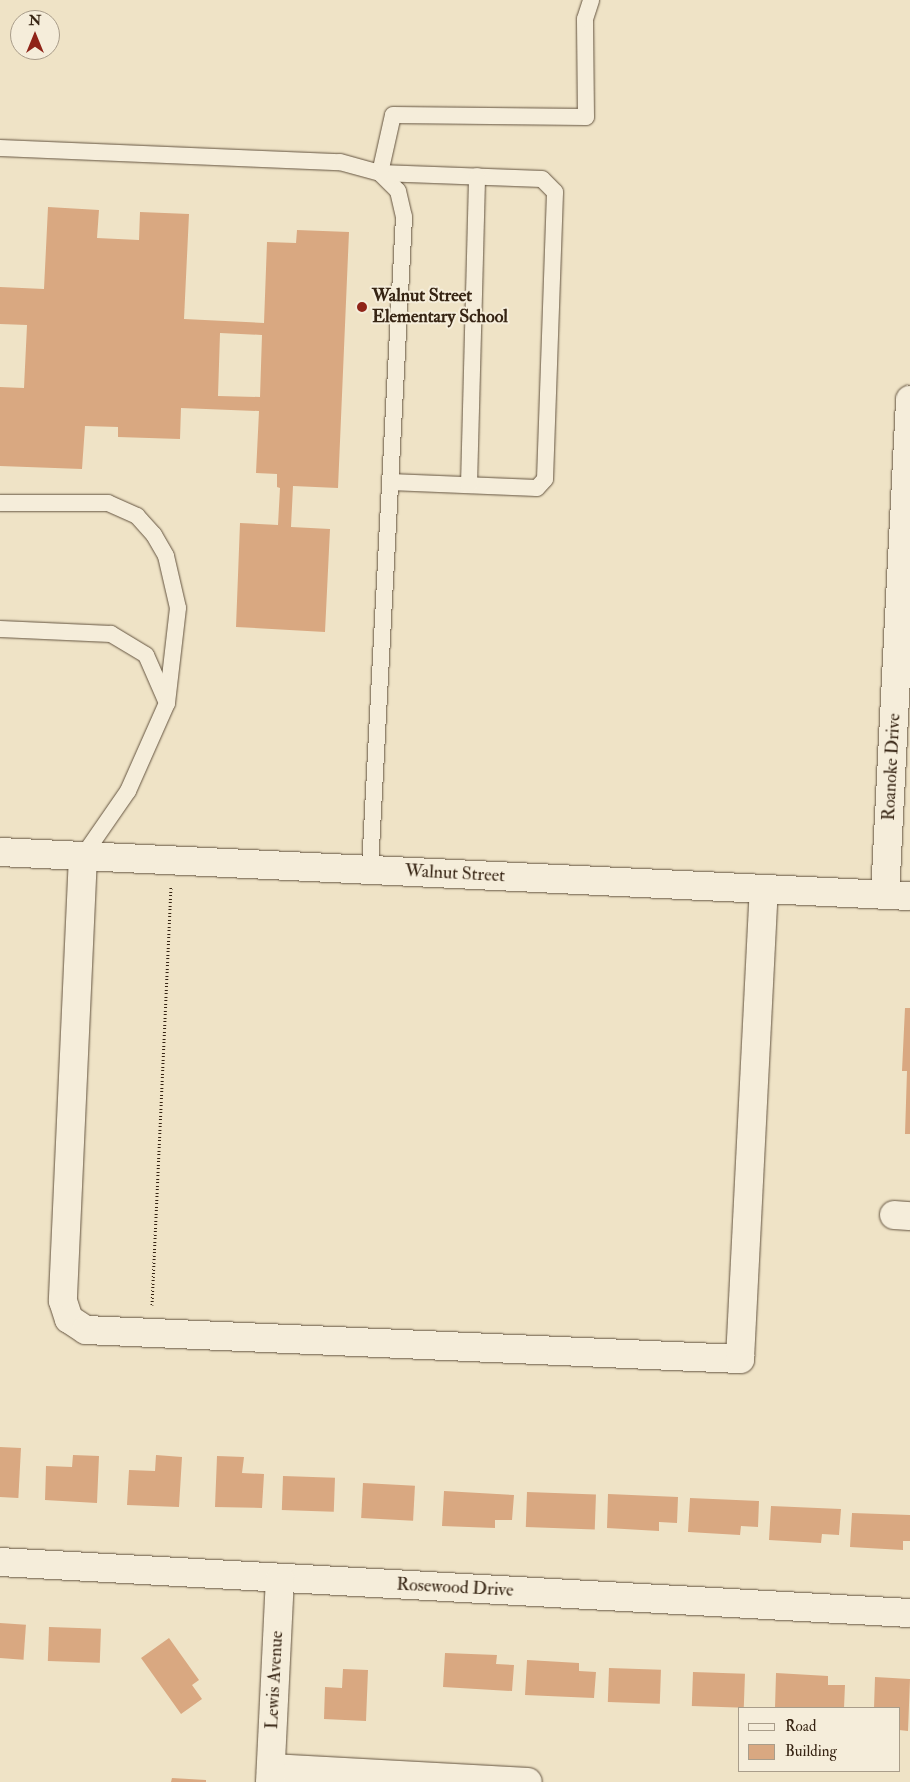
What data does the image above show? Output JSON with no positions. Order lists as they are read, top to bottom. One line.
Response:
{"streets":{"street":["Roanoke Drive","Walnut Street","Rosewood Drive","Lewis Avenue"]},"crossings":[["Roanoke Drive","Walnut Street"],["Rosewood Drive","Lewis Avenue"]],"places":["Walnut Street Elementary School"],"legend":["Road","Building"],"north":"top"}
